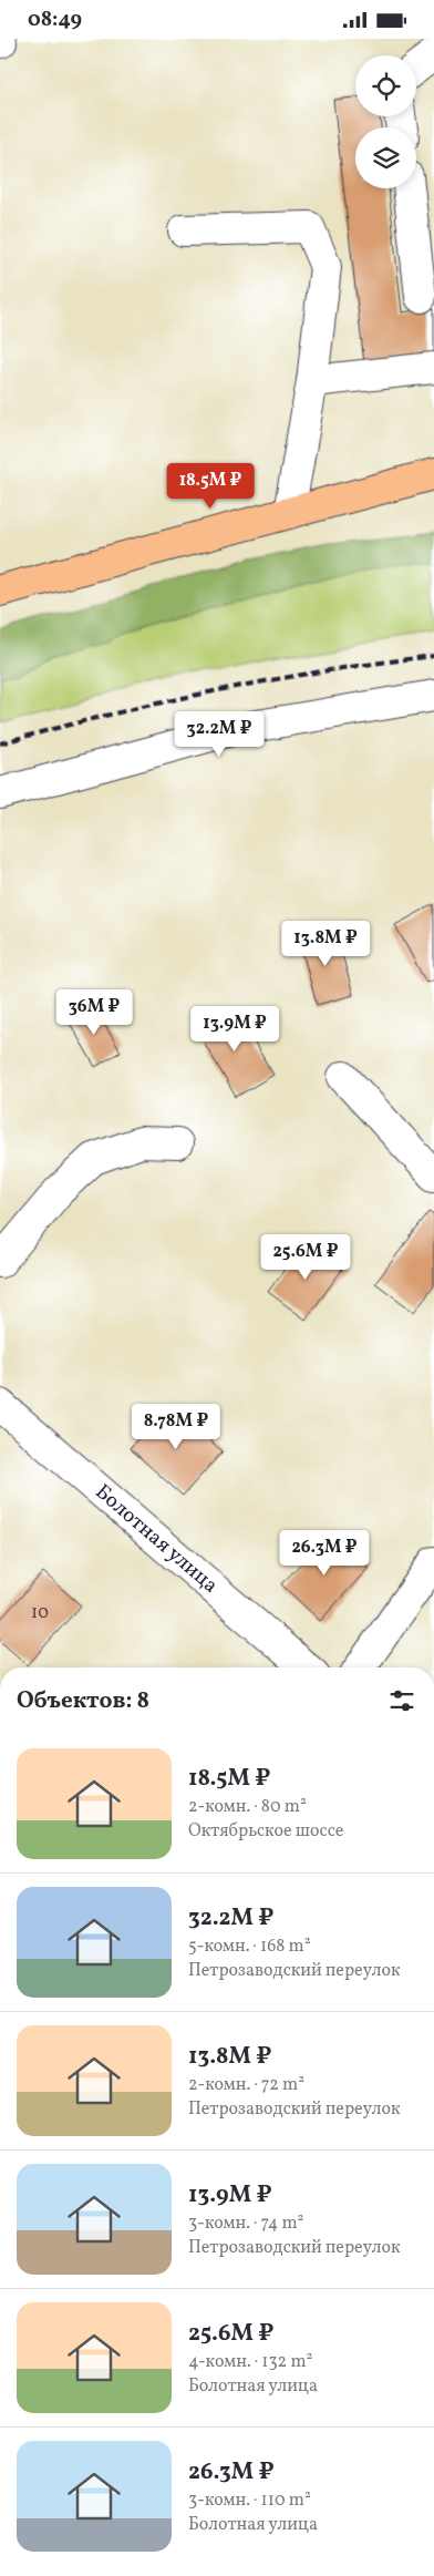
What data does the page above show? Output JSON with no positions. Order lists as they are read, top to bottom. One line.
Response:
{"streets":{"street":["Болотная улица"]},"house_numbers":["10"],"page":{"status":"08:49","price":["18.5M ₽","32.2M ₽","13.8M ₽","36M ₽","13.9M ₽","25.6M ₽","8.78M ₽","26.3M ₽"],"heading":"Объектов: 8","list":[{"name":"18.5M ₽","note":"2-комн. · 80 m² · Октябрьское шоссе"},{"name":"32.2M ₽","note":"5-комн. · 168 m² · Петрозаводский переулок"},{"name":"13.8M ₽","note":"2-комн. · 72 m² · Петрозаводский переулок"},{"name":"13.9M ₽","note":"3-комн. · 74 m² · Петрозаводский переулок"},{"name":"25.6M ₽","note":"4-комн. · 132 m² · Болотная улица"},{"name":"26.3M ₽","note":"3-комн. · 110 m² · Болотная улица"}]}}
